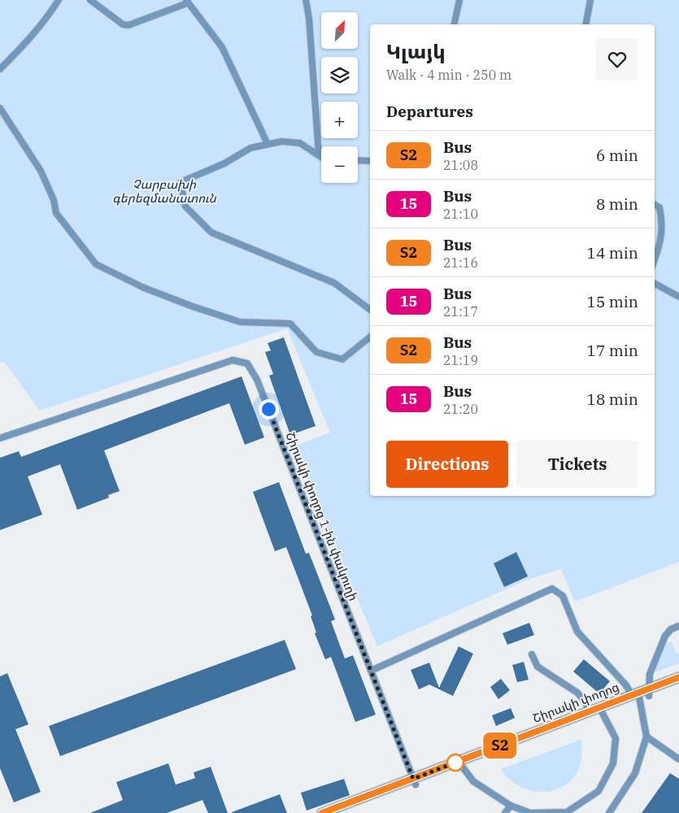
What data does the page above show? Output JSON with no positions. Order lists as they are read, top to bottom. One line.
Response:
{"streets":{"main road":["Շիրակի փողոց"],"lane":["Շիրակի փողոց 1-ին փակուղի"]},"crossings":[["Շիրակի փողոց 1-ին փակուղի","Շիրակի փողոց"]],"parks":["Չարբախի գերեզմանատուն"],"lines":["bus line Տ2"],"north":"top right","page":{"on_map":"Տ2","map_buttons":["+","−"],"heading":[["Կլայկ","Walk · 4 min · 250 m"],"Departures"],"list":[{"mark":"Տ2","name":"Bus","note":"21:08","value":"6 min"},{"mark":"15","name":"Bus","note":"21:10","value":"8 min"},{"mark":"Տ2","name":"Bus","note":"21:16","value":"14 min"},{"mark":"15","name":"Bus","note":"21:17","value":"15 min"},{"mark":"Տ2","name":"Bus","note":"21:19","value":"17 min"},{"mark":"15","name":"Bus","note":"21:20","value":"18 min"}],"buttons":["Directions","Tickets"]}}
